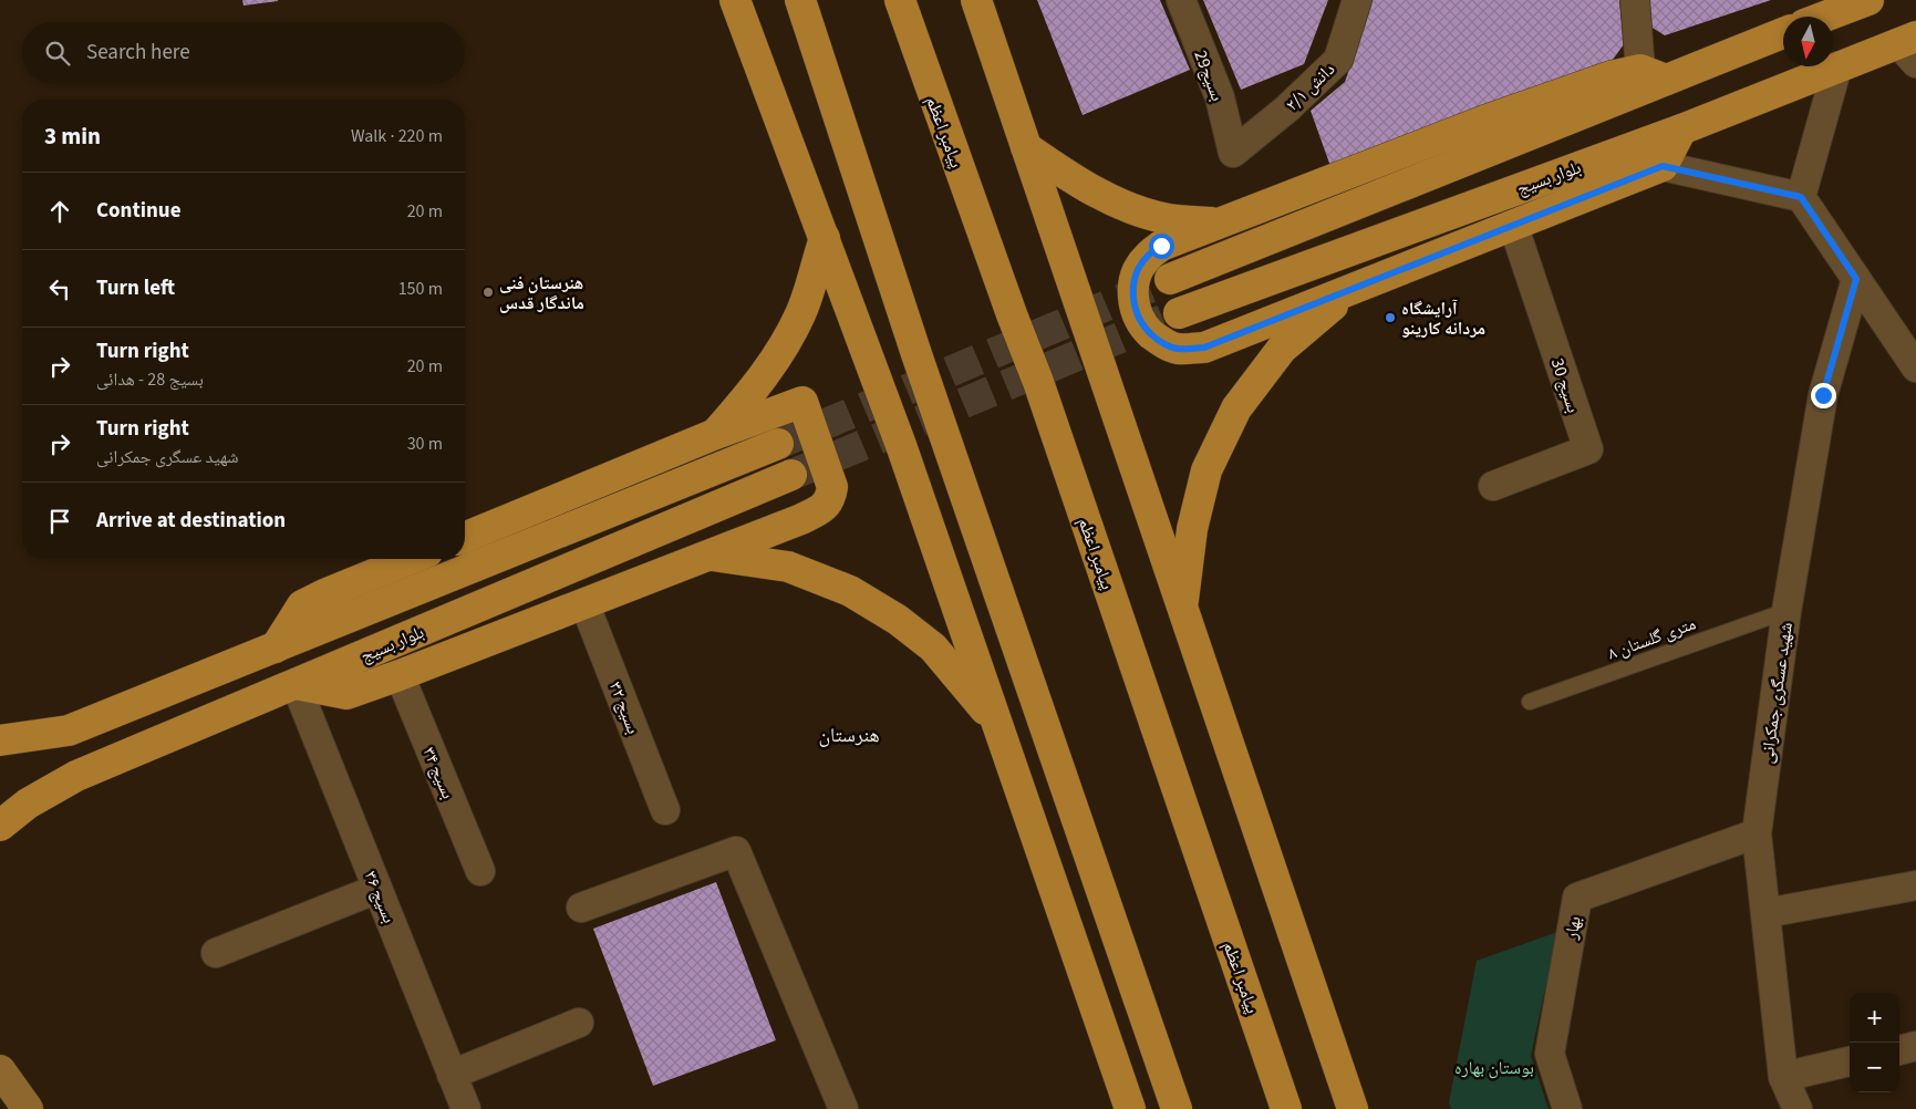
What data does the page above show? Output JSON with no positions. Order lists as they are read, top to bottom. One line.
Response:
{"streets":{"main road":["پیامبر اعظم","بلوار بسیج"],"street":["بسیج29","دانش ۲/۱","بسیج 30","شهید عسگری جمکرانی","بسیج ۳۲","بسیج ۳۴","بسیج ۳۶","بهار"],"lane":["۸ متری گلستان"]},"crossings":[["بسیج29","دانش ۲/۱"],["بلوار بسیج","بسیج ۳۶"],["۸ متری گلستان","شهید عسگری جمکرانی"],["شهید عسگری جمکرانی","بهار"]],"districts":["هنرستان"],"parks":["بوستان بهاره"],"places":["هنرستان فنی ماندگار قدس","آرایشگاه مردانه کارینو"],"north":"bottom","page":{"search":"Search here","heading":["3 min","Walk · 220 m"],"list":[["Continue","20 m"],["Turn left","150 m"],["Turn right","بسیج 28 - هدائی","20 m"],["Turn right","شهید عسگری جمکرانی","30 m"],"Arrive at destination"],"map_buttons":["+","−"]}}
